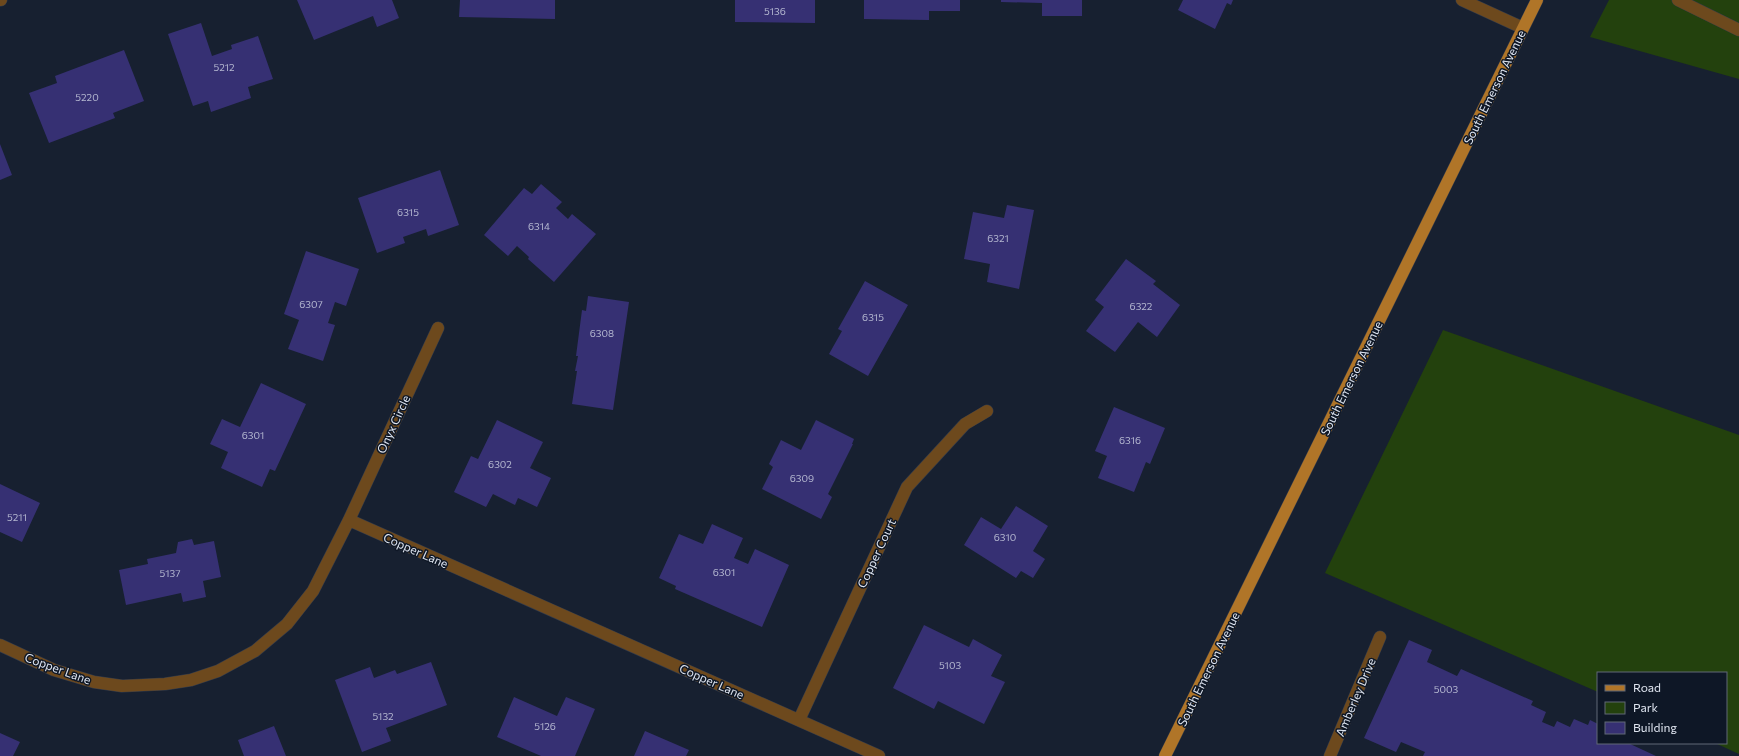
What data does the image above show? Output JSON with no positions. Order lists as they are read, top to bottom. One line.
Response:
{"streets":{"main road":["South Emerson Avenue"],"street":["Onyx Circle","Copper Lane","Copper Court","Amberley Drive"]},"crossings":[["Onyx Circle","Copper Lane"],["Copper Lane","Copper Court"]],"house_numbers":["5136","5212","5220","6315","6314","6321","6307","6322","6315","6308","6301","6316","6302","6309","5211","6310","6301","5137","5103","5003","5132","5126"],"legend":["Road","Park","Building"]}
